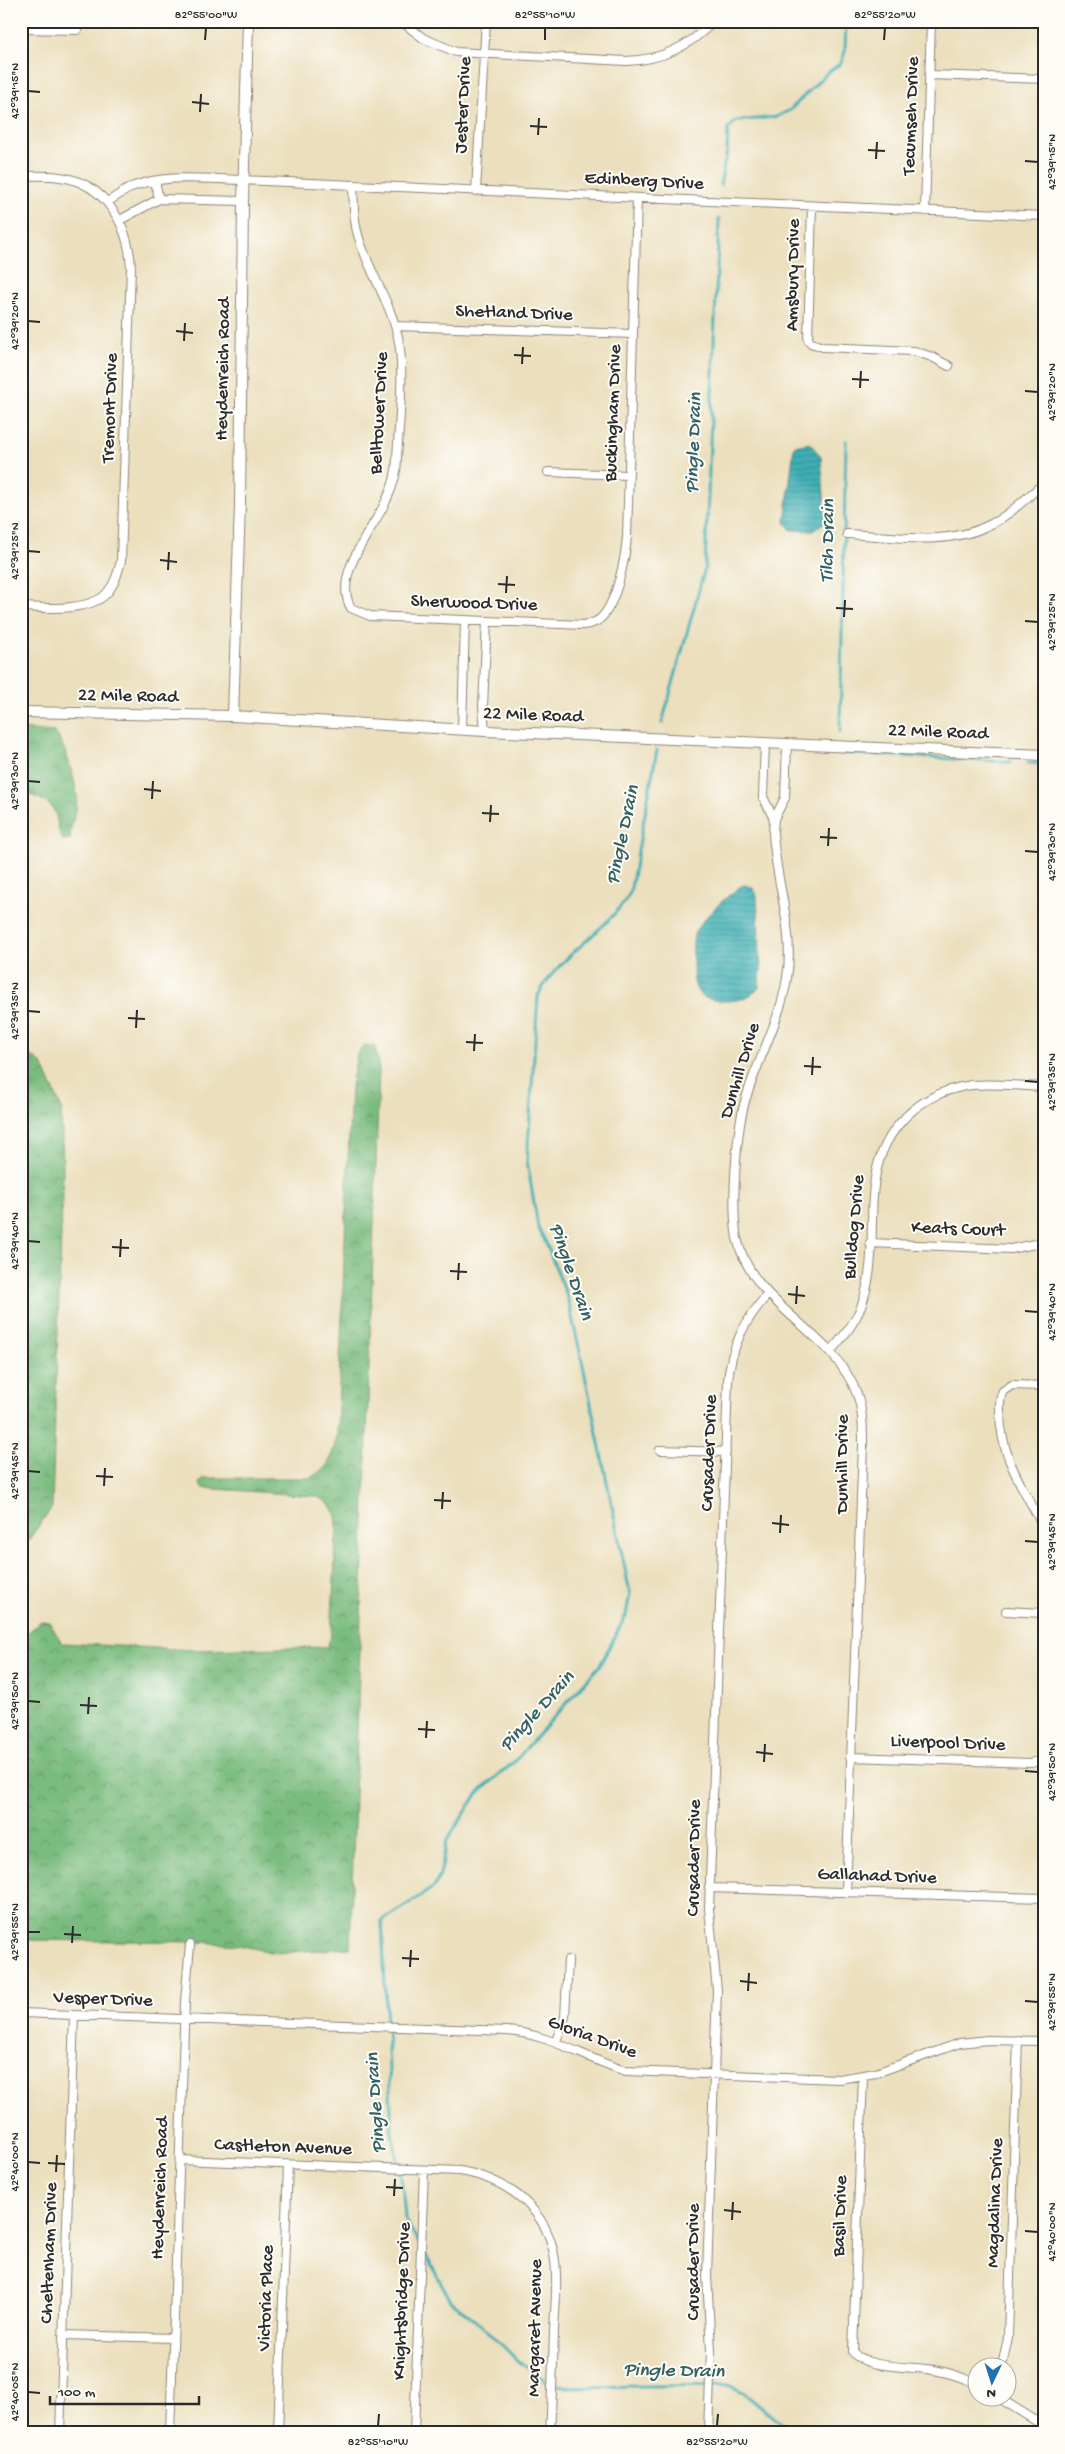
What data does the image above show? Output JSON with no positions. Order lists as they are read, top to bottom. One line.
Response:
{"streets":{"street":["Jester Drive","Tecumseh Drive","Edinberg Drive","Amsbury Drive","Shetland Drive","Heydenreich Road","Tremont Drive","Belltower Drive","Buckingham Drive","Sherwood Drive","22 Mile Road","Dunhill Drive","Bulldog Drive","Keats Court","Crusader Drive","Liverpool Drive","Gallahad Drive","Vesper Drive","Gloria Drive","Castleton Avenue","Magdalina Drive","Basil Drive","Cheltenham Drive","Victoria Place","Knightsbridge Drive","Margaret Avenue"]},"crossings":[["Jester Drive","Edinberg Drive"],["Tecumseh Drive","Edinberg Drive"],["Edinberg Drive","Amsbury Drive"],["Edinberg Drive","Heydenreich Road"],["Edinberg Drive","Tremont Drive"],["Edinberg Drive","Belltower Drive"],["Edinberg Drive","Buckingham Drive"],["Shetland Drive","Belltower Drive"],["Shetland Drive","Buckingham Drive"],["Heydenreich Road","22 Mile Road"],["Heydenreich Road","Vesper Drive"],["Heydenreich Road","Gloria Drive"],["Heydenreich Road","Castleton Avenue"],["Belltower Drive","Sherwood Drive"],["Buckingham Drive","Sherwood Drive"],["22 Mile Road","Dunhill Drive"],["Dunhill Drive","Bulldog Drive"],["Dunhill Drive","Crusader Drive"],["Dunhill Drive","Liverpool Drive"],["Dunhill Drive","Gallahad Drive"],["Bulldog Drive","Keats Court"],["Crusader Drive","Gallahad Drive"],["Crusader Drive","Gloria Drive"],["Vesper Drive","Gloria Drive"],["Vesper Drive","Cheltenham Drive"],["Gloria Drive","Magdalina Drive"],["Gloria Drive","Basil Drive"],["Castleton Avenue","Victoria Place"],["Castleton Avenue","Knightsbridge Drive"],["Castleton Avenue","Margaret Avenue"]],"water":["Pingle Drain","Tilch Drain"],"scale_bar":"100 m","north":"bottom","coordinates":["82°55'00\"W","82°55'10\"W","82°55'20\"W","42°39'15\"N","42°39'20\"N","42°39'25\"N","42°39'30\"N","42°39'35\"N","42°39'40\"N","42°39'45\"N","42°39'50\"N","42°39'55\"N","42°40'00\"N","42°40'05\"N"]}
